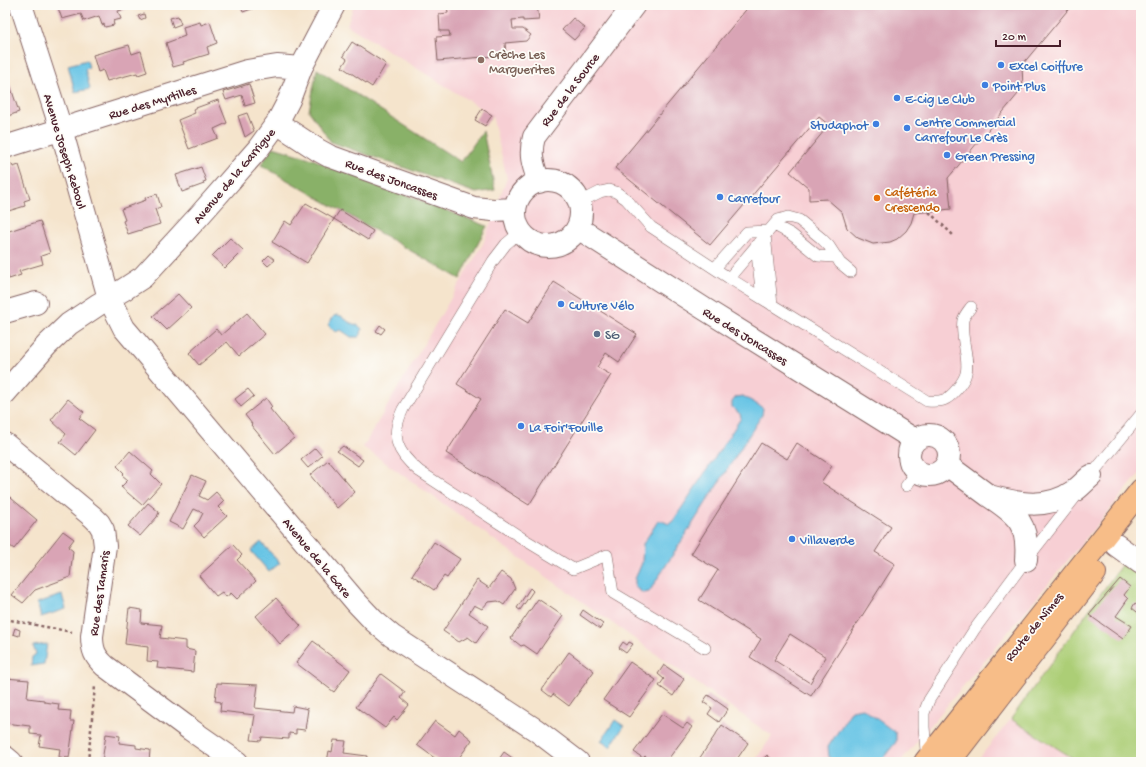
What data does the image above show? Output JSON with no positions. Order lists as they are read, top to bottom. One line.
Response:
{"streets":{"main road":["Route de Nîmes"],"street":["Rue de la Source","Rue des Myrtilles","Avenue Joseph Reboul","Avenue de la Garrigue","Rue des Joncasses","Avenue de la Gare","Rue des Tamaris"]},"crossings":[["Rue de la Source","Rue des Joncasses"],["Rue des Myrtilles","Avenue Joseph Reboul"],["Rue des Myrtilles","Avenue de la Garrigue"],["Avenue Joseph Reboul","Avenue de la Garrigue"],["Avenue Joseph Reboul","Avenue de la Gare"],["Avenue de la Garrigue","Rue des Joncasses"],["Avenue de la Garrigue","Avenue de la Gare"]],"places":["Crèche Les Marguerites","Excel Coiffure","Point Plus","E-Cig Le Club","Studaphot","Centre Commercial Carrefour Le Crès","Green Pressing","Carrefour","Cafétéria Crescendo","Culture Vélo","SG","La Foir'Fouille","Villaverde"],"scale_bar":"20 m"}
